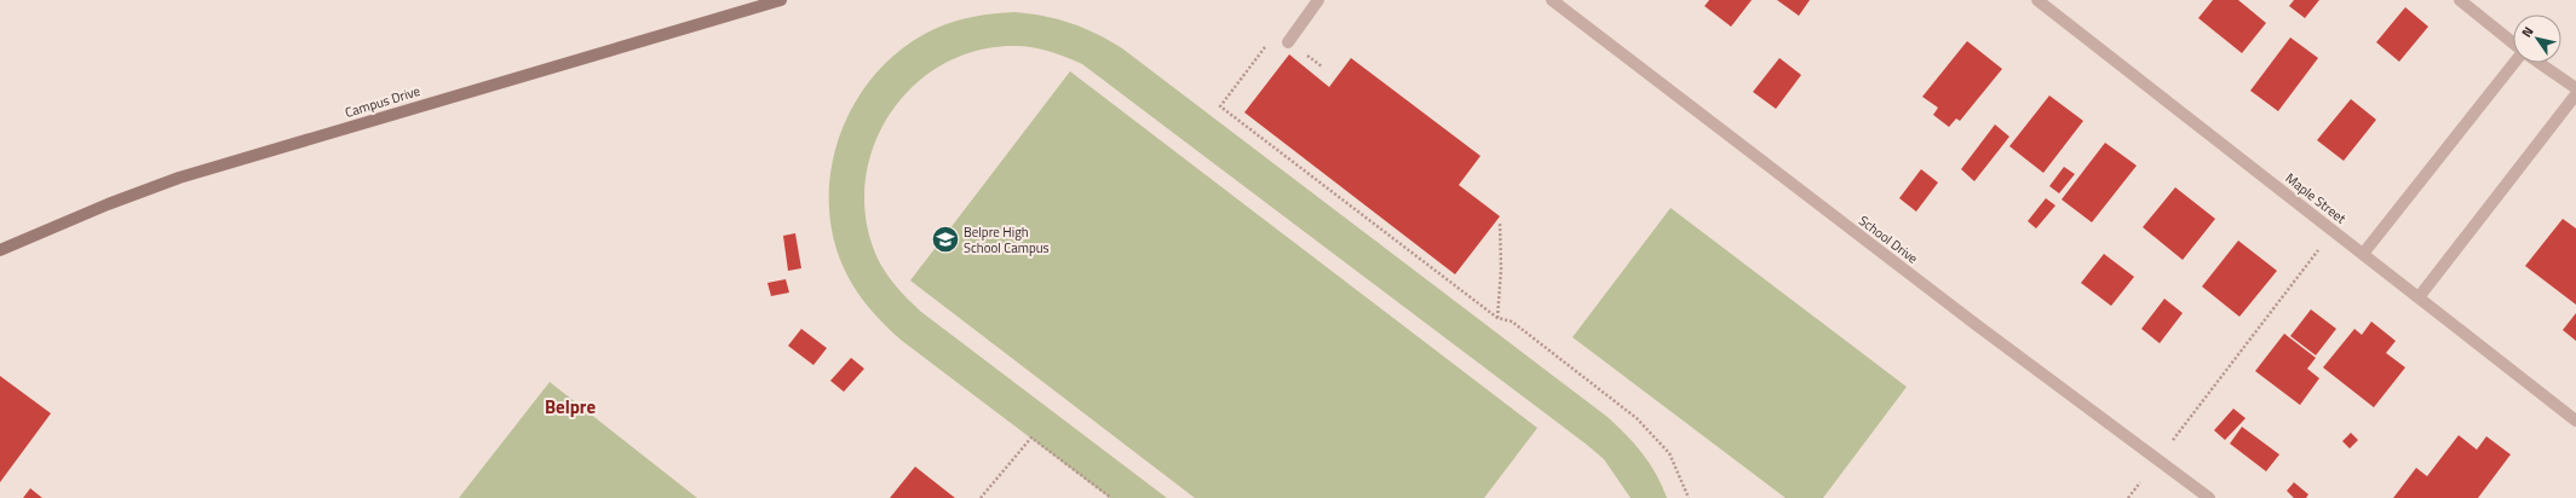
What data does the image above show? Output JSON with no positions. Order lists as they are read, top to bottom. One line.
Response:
{"streets":{"street":["Campus Drive","Maple Street","School Drive"]},"districts":["Belpre"],"places":{"school or university":["Belpre High School Campus"]},"north":"top left"}
